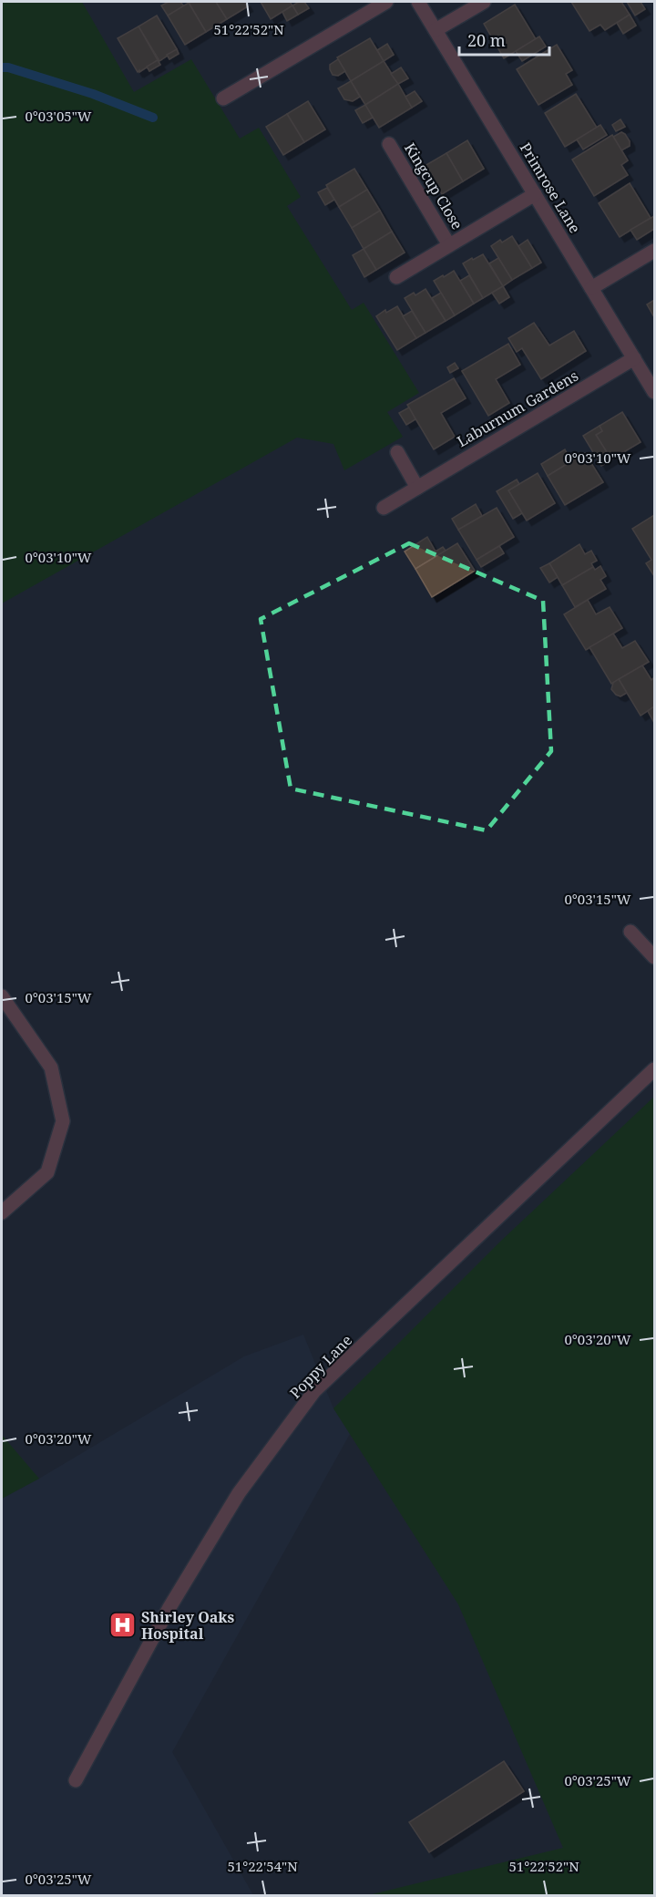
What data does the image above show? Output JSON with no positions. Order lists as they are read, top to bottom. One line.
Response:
{"streets":{"street":["Kingcup Close","Primrose Lane","Laburnum Gardens","Poppy Lane"]},"crossings":[["Kingcup Close","Primrose Lane"],["Primrose Lane","Laburnum Gardens"]],"places":{"hospital":["Shirley Oaks Hospital"]},"scale_bar":"20 m","coordinates":["51°22'52\"N","0°03'05\"W","0°03'10\"W","0°03'15\"W","0°03'20\"W","0°03'25\"W","51°22'54\"N"]}
